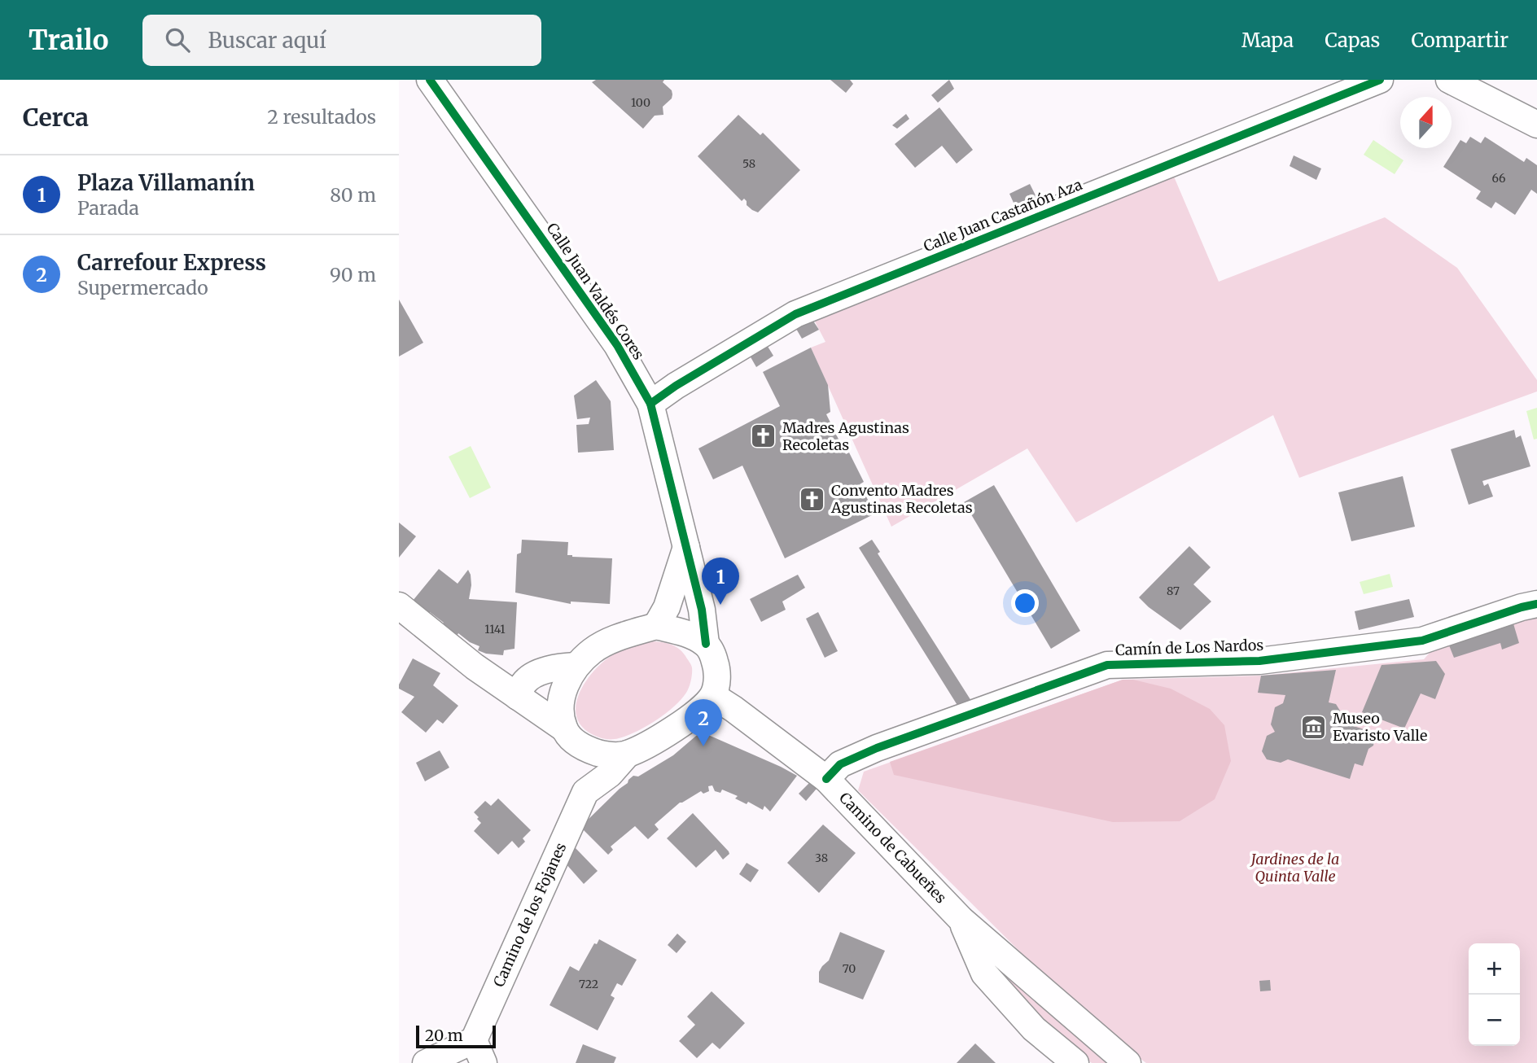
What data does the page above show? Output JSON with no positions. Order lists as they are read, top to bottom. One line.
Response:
{"streets":{"street":["Calle Juan Castañón Aza","Calle Juan Valdés Cores","Camín de Los Nardos","Camino de Cabueñes","Camino de los Fojanes"]},"crossings":[["Calle Juan Castañón Aza","Calle Juan Valdés Cores"],["Calle Juan Valdés Cores","Camino de Cabueñes"],["Calle Juan Valdés Cores","Camino de los Fojanes"],["Camín de Los Nardos","Camino de Cabueñes"],["Camino de Cabueñes","Camino de los Fojanes"]],"parks":["Jardines de la Quinta Valle"],"places":{"church":["Madres Agustinas Recoletas","Convento Madres Agustinas Recoletas"],"museum":["Museo Evaristo Valle"]},"house_numbers":["100","58","66","87","1141","38","70","722"],"scale_bar":"20 m","north":"top","page":{"header":"Trailo","search":"Buscar aquí","nav":["Mapa","Capas","Compartir"],"heading":["Cerca","2 resultados"],"list":[{"mark":"1","name":"Plaza Villamanín","note":"Parada","value":"80 m"},{"mark":"2","name":"Carrefour Express","note":"Supermercado","value":"90 m"}],"pins":["1","2"],"map_buttons":["+","−"],"scale":"20 m"}}
